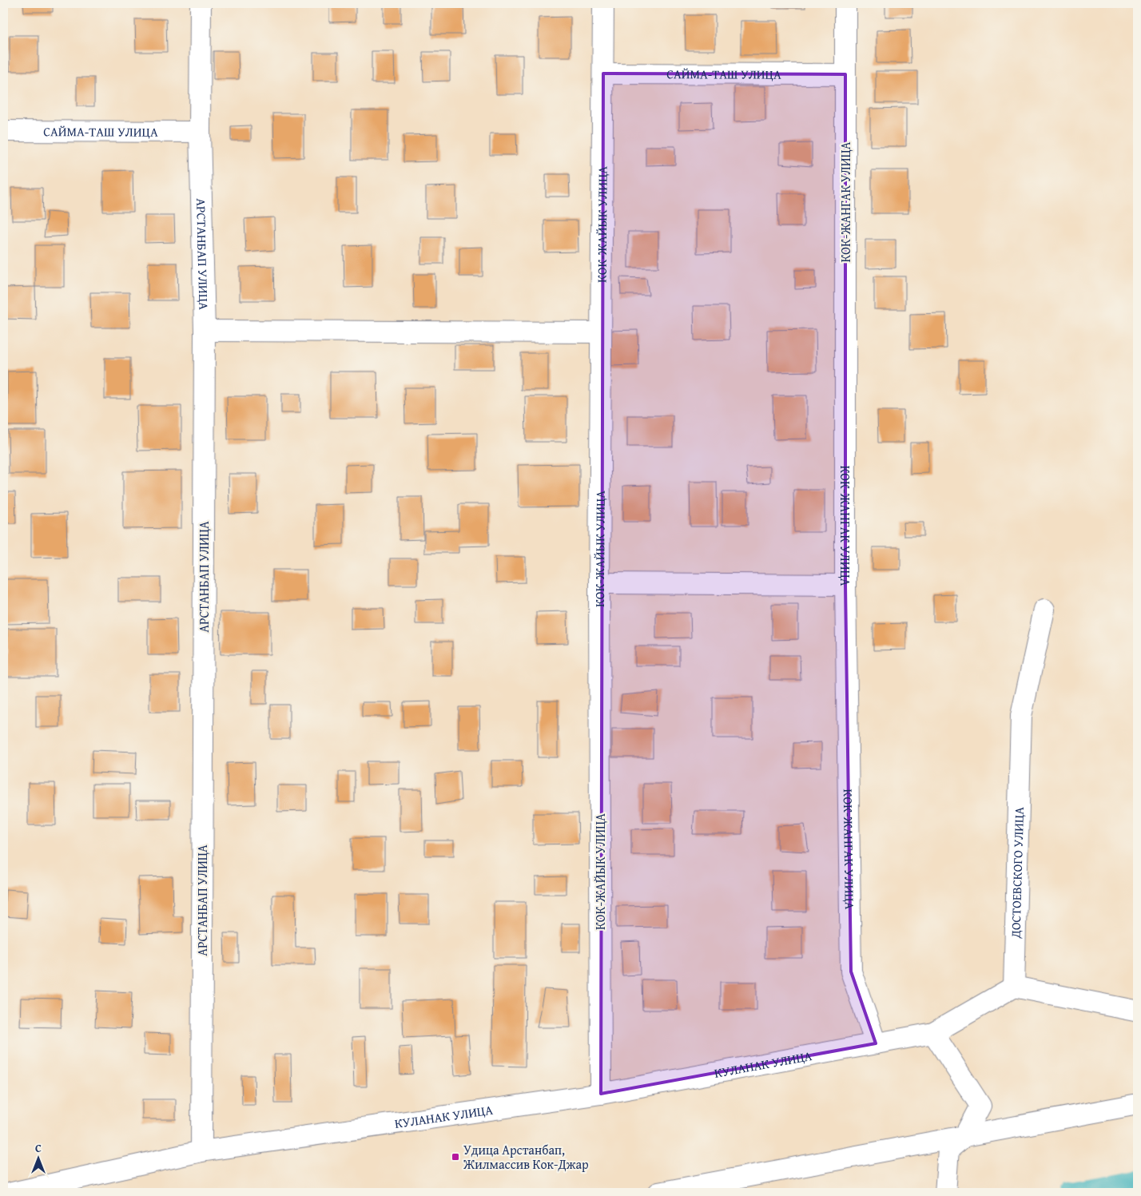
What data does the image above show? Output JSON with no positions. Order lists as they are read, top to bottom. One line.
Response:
{"streets":{"street":["САЙМА-ТАШ УЛИЦА","КОК-ЖАНГАК УЛИЦА","КОК-ЖАЙЫК УЛИЦА","АРСТАНБАП УЛИЦА","ДОСТОЕВСКОГО УЛИЦА","КУЛАНАК УЛИЦА"]},"crossings":[["САЙМА-ТАШ УЛИЦА","КОК-ЖАНГАК УЛИЦА"],["САЙМА-ТАШ УЛИЦА","КОК-ЖАЙЫК УЛИЦА"],["САЙМА-ТАШ УЛИЦА","АРСТАНБАП УЛИЦА"],["КОК-ЖАНГАК УЛИЦА","КУЛАНАК УЛИЦА"],["КОК-ЖАЙЫК УЛИЦА","КУЛАНАК УЛИЦА"],["АРСТАНБАП УЛИЦА","КУЛАНАК УЛИЦА"]],"places":{"transit":["Удица Арстанбап, Жилмассив Кок-Джар"]},"north":"top"}
